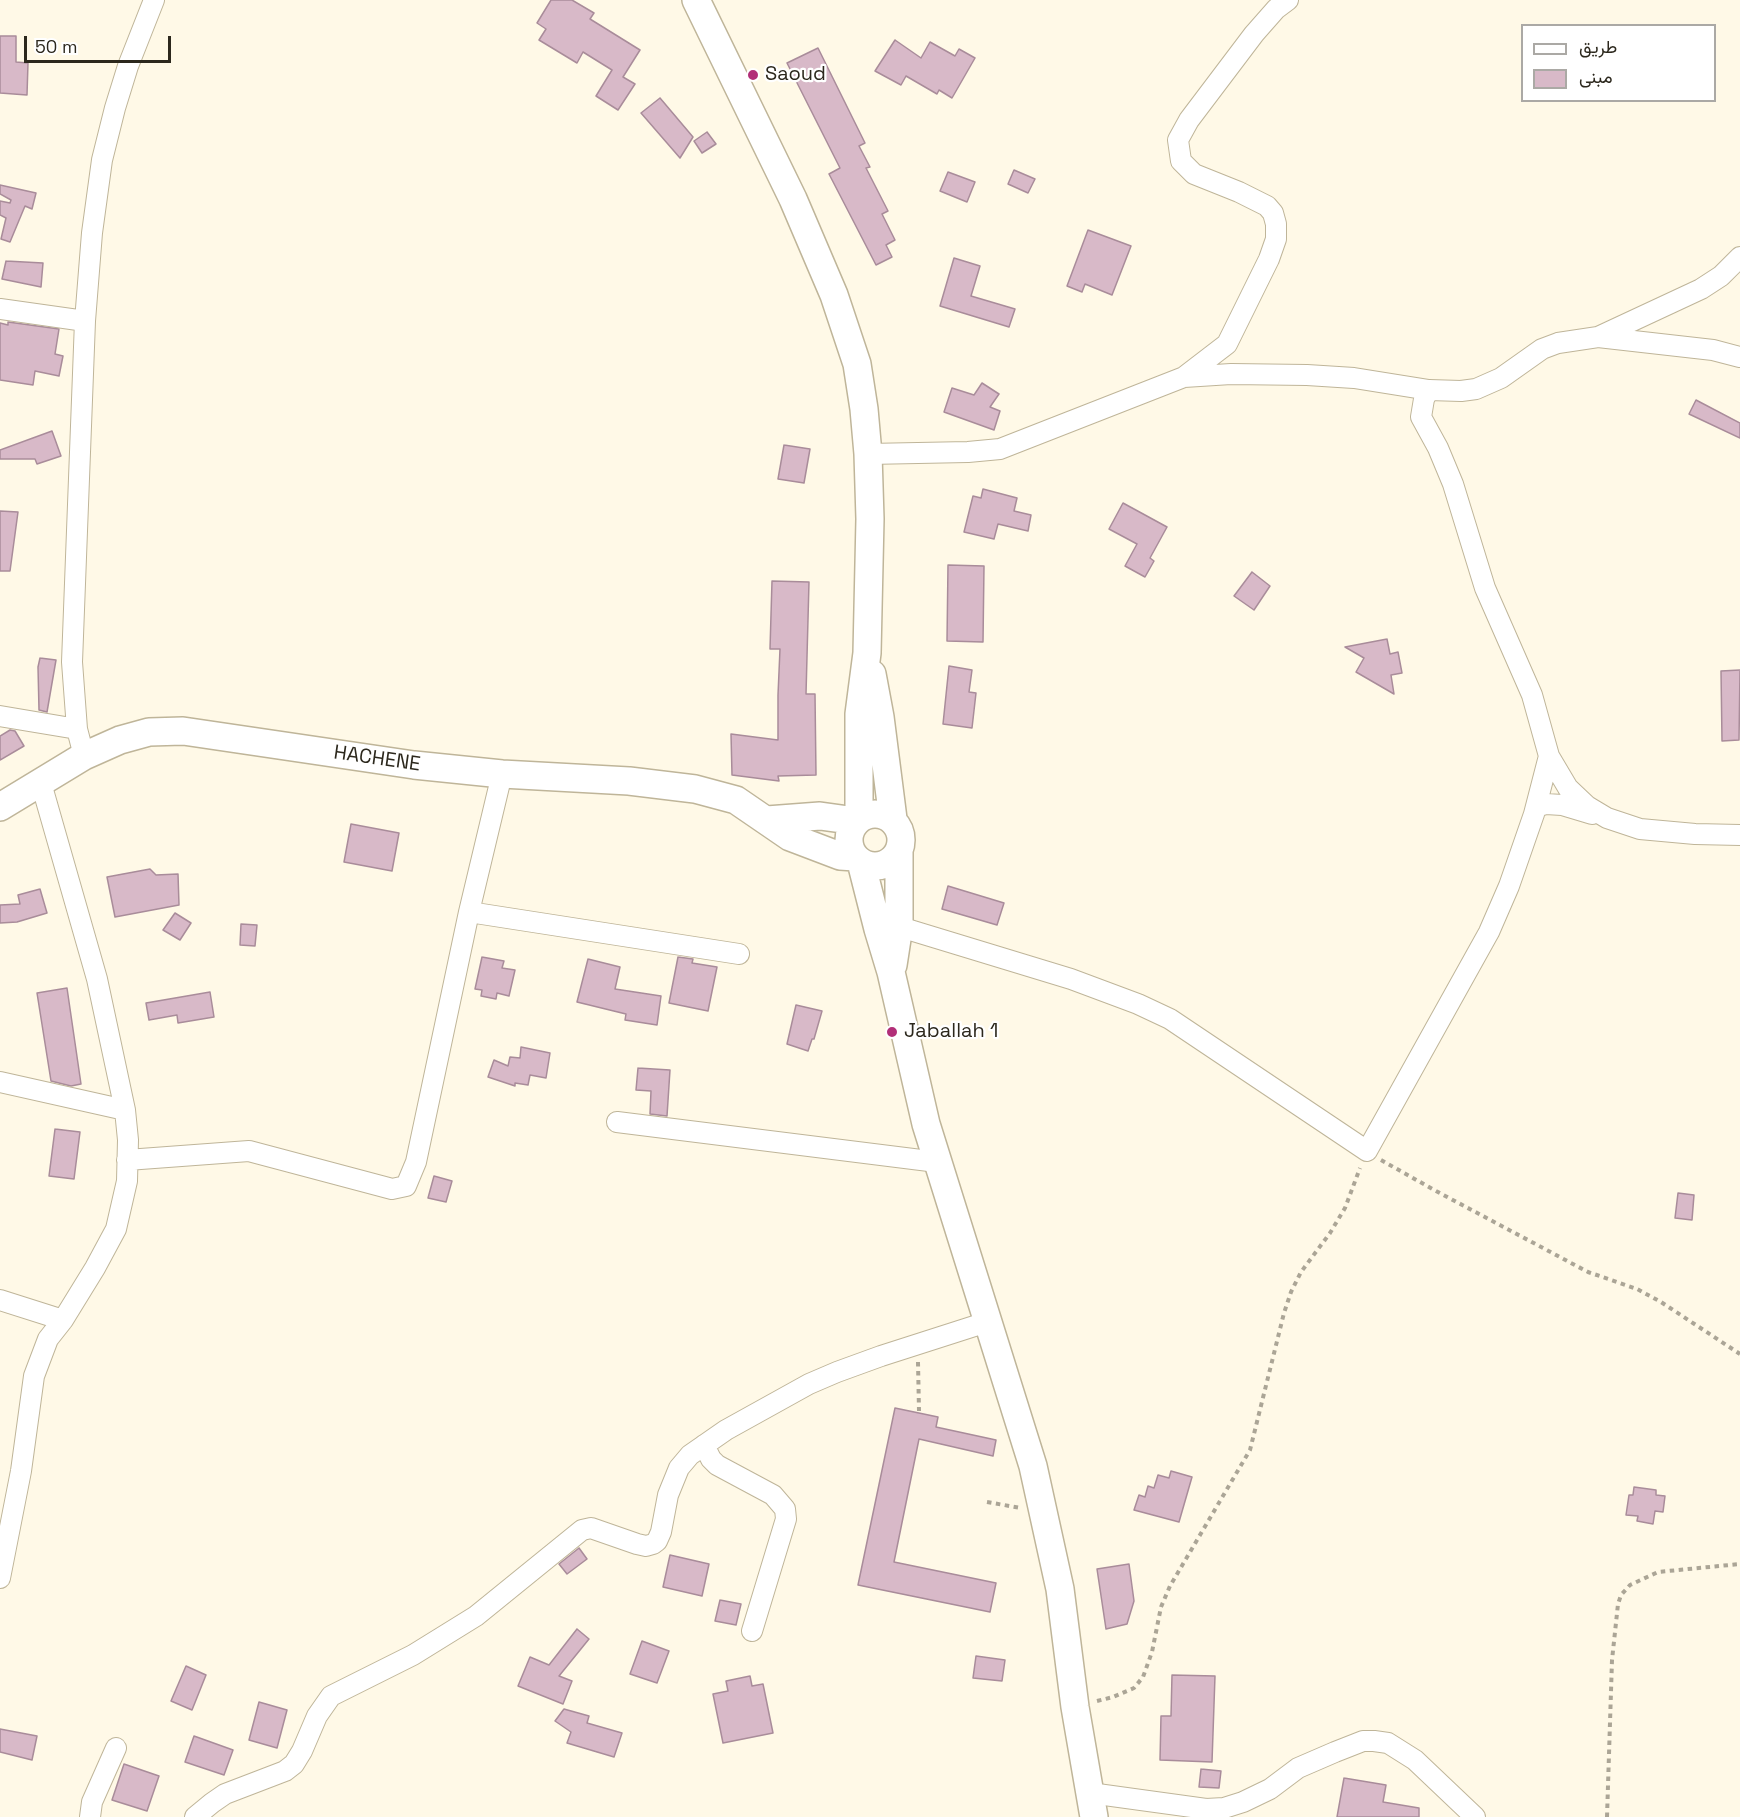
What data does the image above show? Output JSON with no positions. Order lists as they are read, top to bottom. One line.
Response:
{"streets":{"main road":["HACHENE"]},"places":["Saoud","Jaballah 1"],"legend":["طريق","مبنى"],"scale_bar":"50 m"}
